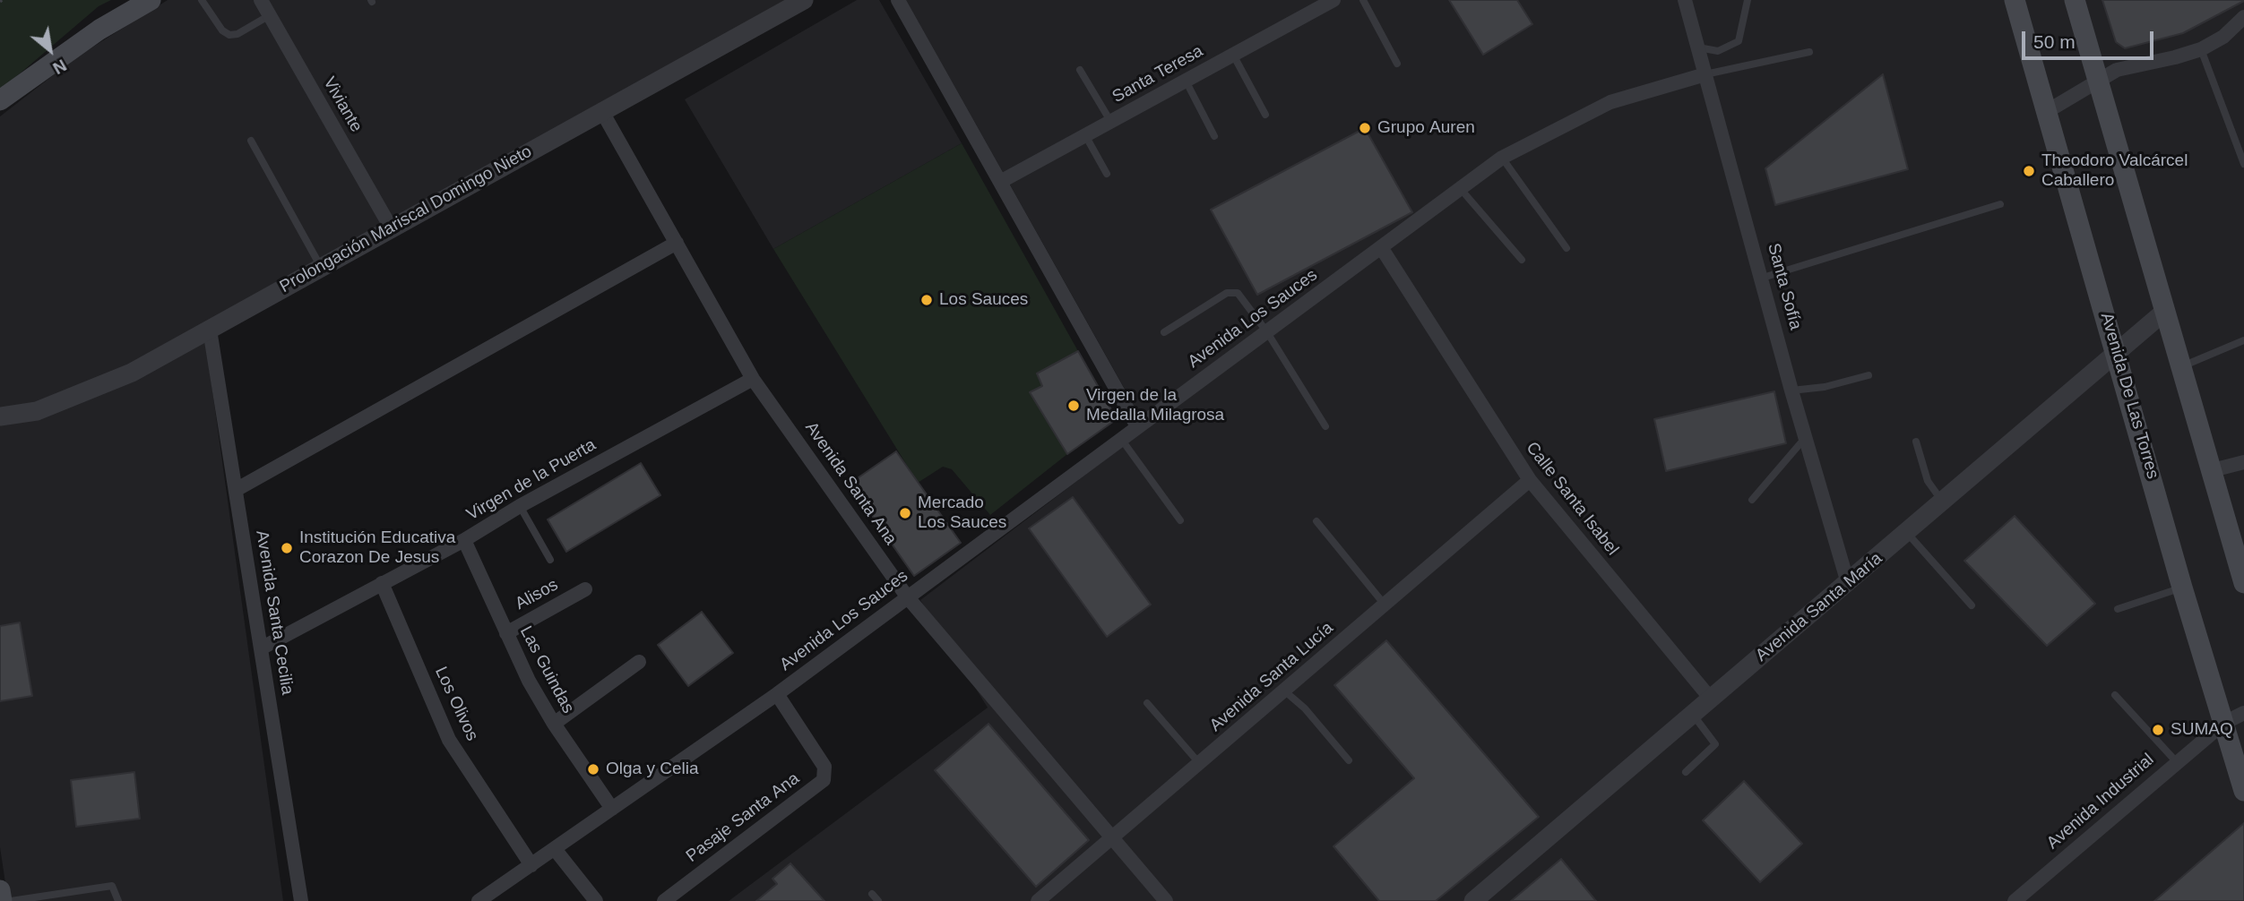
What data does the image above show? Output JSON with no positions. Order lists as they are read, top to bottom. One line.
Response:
{"streets":{"main road":["Avenida De Las Torres"],"street":["Santa Teresa","Viviante","Prolongación Mariscal Domingo Nieto","Santa Sofía","Avenida Los Sauces","Virgen de la Puerta","Avenida Santa Ana","Calle Santa Isabel","Alisos","Avenida Santa María","Avenida Santa Cecilia","Las Guindas","Avenida Santa Lucía","Los Olivos","Avenida Industrial","Pasaje Santa Ana"]},"crossings":[["Viviante","Prolongación Mariscal Domingo Nieto"],["Prolongación Mariscal Domingo Nieto","Avenida Santa Ana"],["Prolongación Mariscal Domingo Nieto","Avenida Santa Cecilia"],["Santa Sofía","Avenida Los Sauces"],["Santa Sofía","Avenida Santa María"],["Avenida Los Sauces","Avenida Santa Ana"],["Avenida Los Sauces","Calle Santa Isabel"],["Avenida Los Sauces","Las Guindas"],["Avenida Los Sauces","Los Olivos"],["Avenida Los Sauces","Pasaje Santa Ana"],["Avenida De Las Torres","Avenida Santa María"],["Avenida De Las Torres","Avenida Industrial"],["Virgen de la Puerta","Avenida Santa Ana"],["Virgen de la Puerta","Avenida Santa Cecilia"],["Virgen de la Puerta","Las Guindas"],["Virgen de la Puerta","Los Olivos"],["Avenida Santa Ana","Avenida Santa Lucía"],["Calle Santa Isabel","Avenida Santa María"],["Calle Santa Isabel","Avenida Santa Lucía"],["Alisos","Las Guindas"]],"places":["Grupo Auren","Theodoro Valcárcel Caballero","Los Sauces","Virgen de la Medalla Milagrosa","Mercado Los Sauces","Institución Educativa Corazon De Jesus","SUMAQ","Olga y Celia"],"scale_bar":"50 m","north":"bottom right"}
